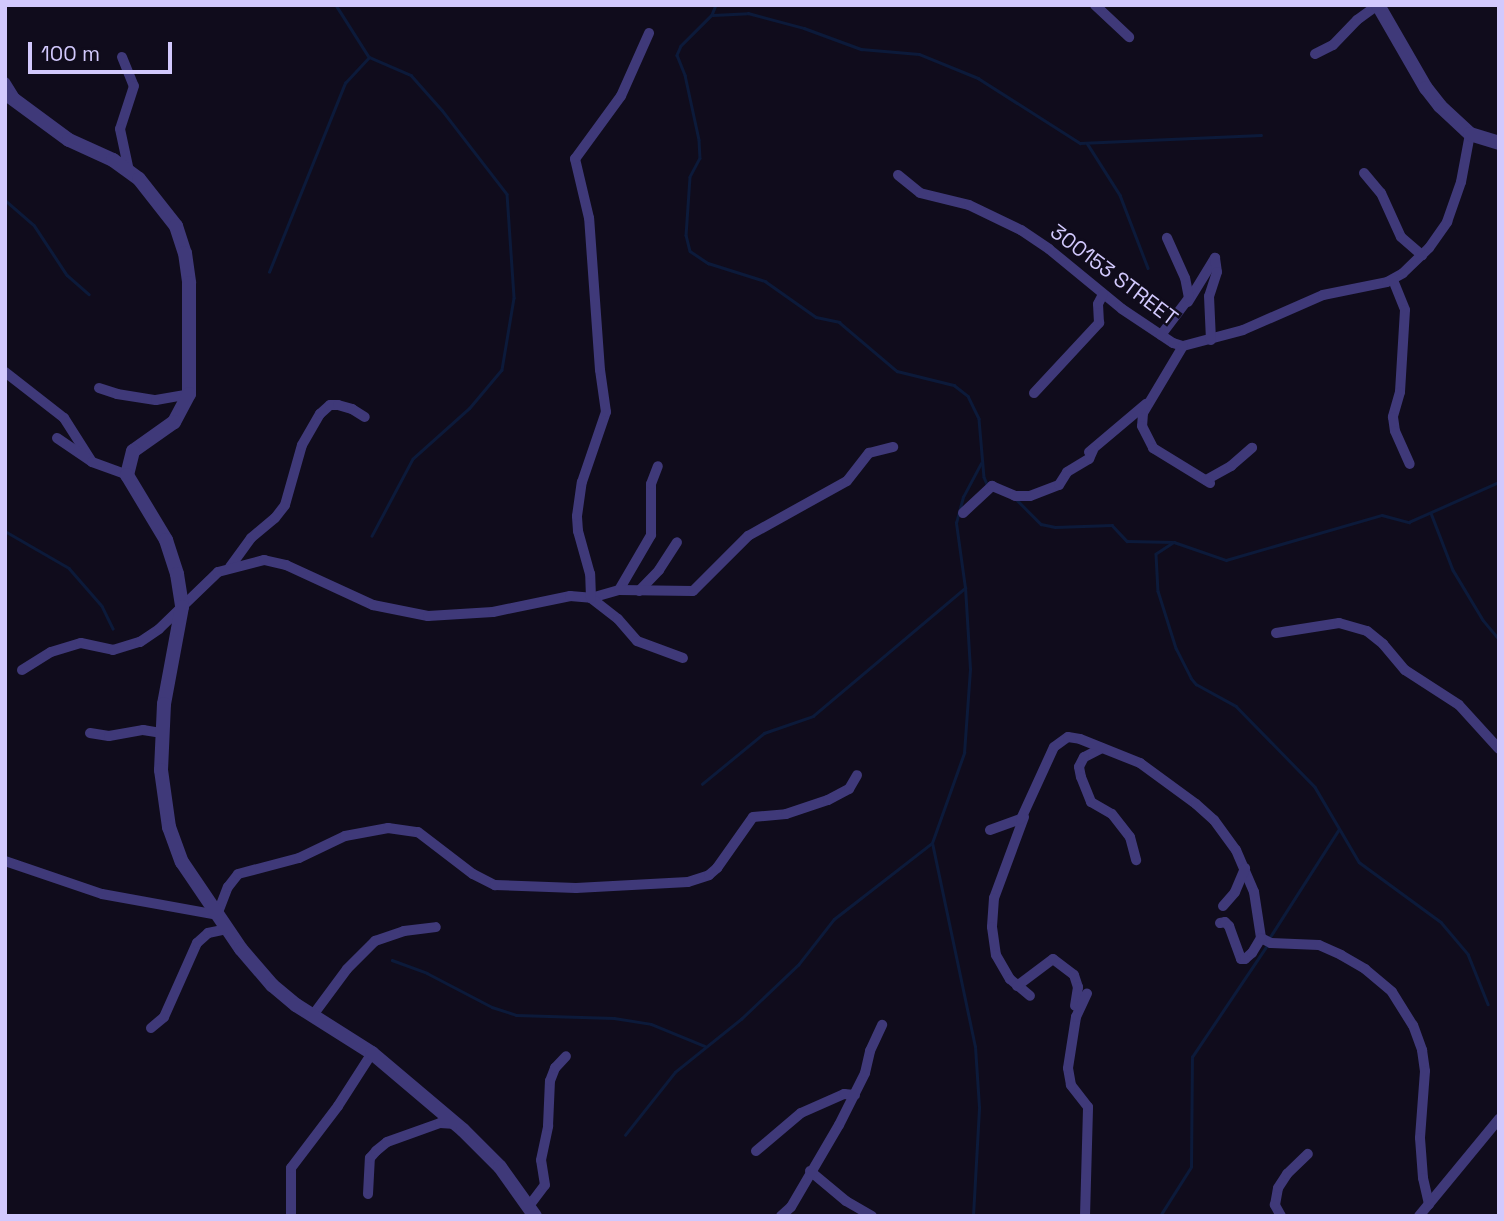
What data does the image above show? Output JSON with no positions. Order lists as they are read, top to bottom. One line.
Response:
{"streets":{"street":["300153 STREET"]},"scale_bar":"100 m"}
